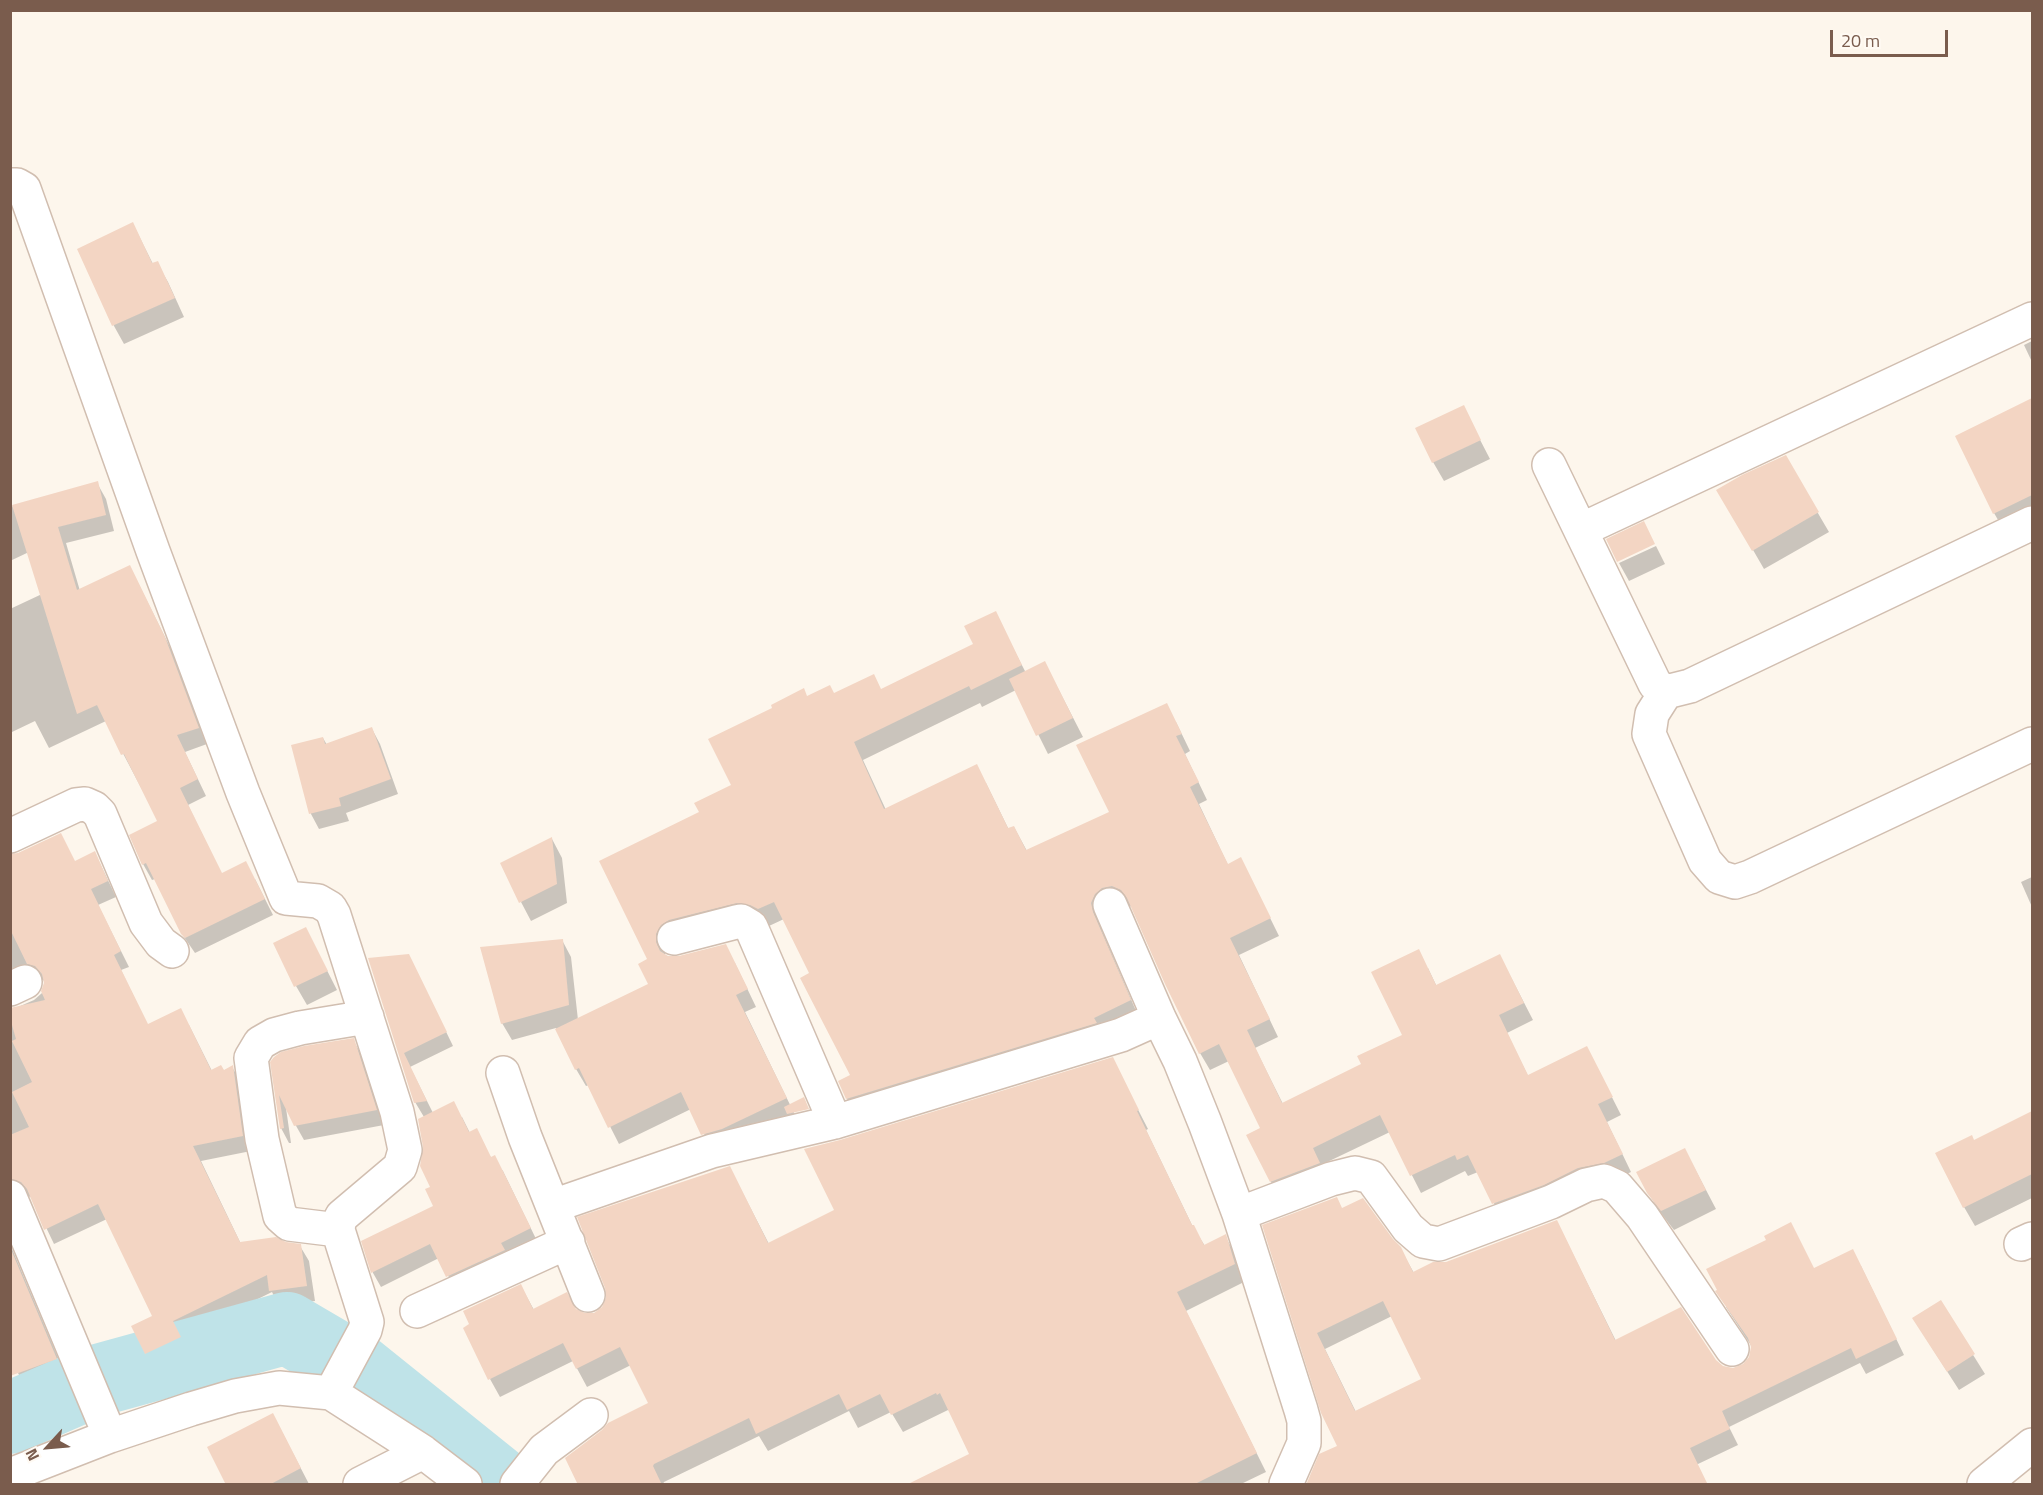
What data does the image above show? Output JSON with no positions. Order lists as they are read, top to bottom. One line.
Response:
{"scale_bar":"20 m","north":"bottom left"}
